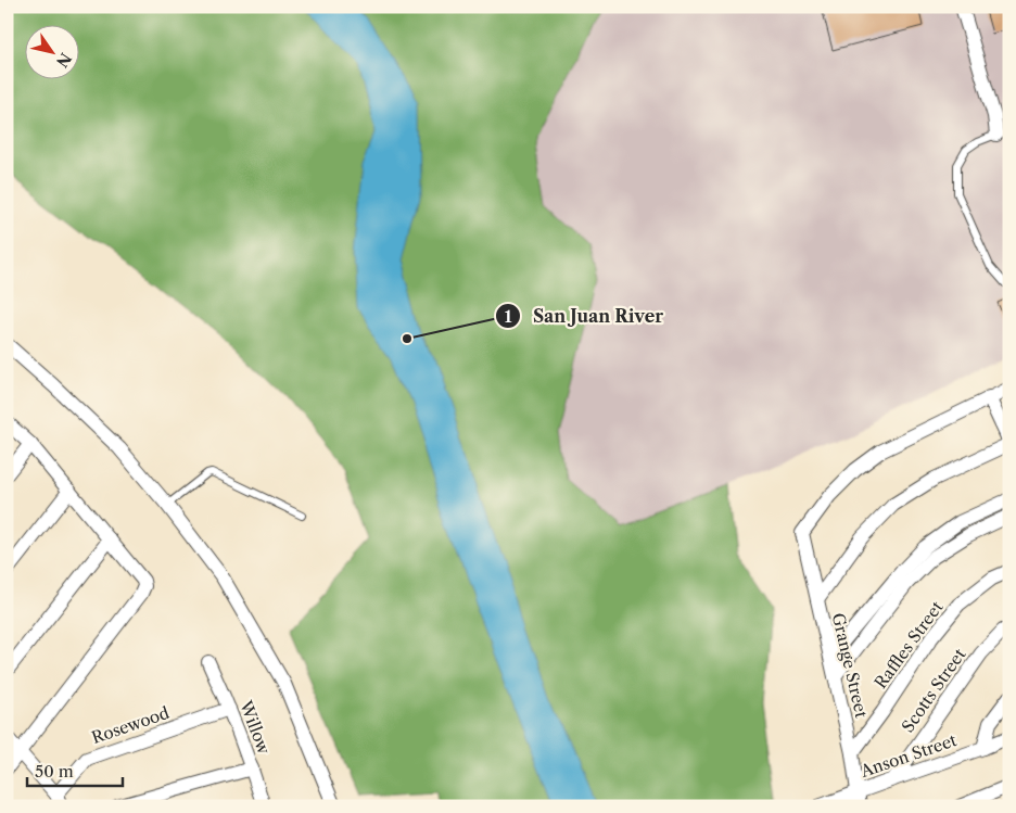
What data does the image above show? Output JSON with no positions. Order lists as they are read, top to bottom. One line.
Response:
{"streets":{"street":["Raffles Street","Grange Street","Scotts Street","Rosewood","Willow","Anson Street"]},"crossings":[["Raffles Street","Grange Street"],["Grange Street","Anson Street"],["Scotts Street","Anson Street"],["Rosewood","Willow"]],"places":["San Juan River"],"scale_bar":"50 m","north":"bottom right"}
